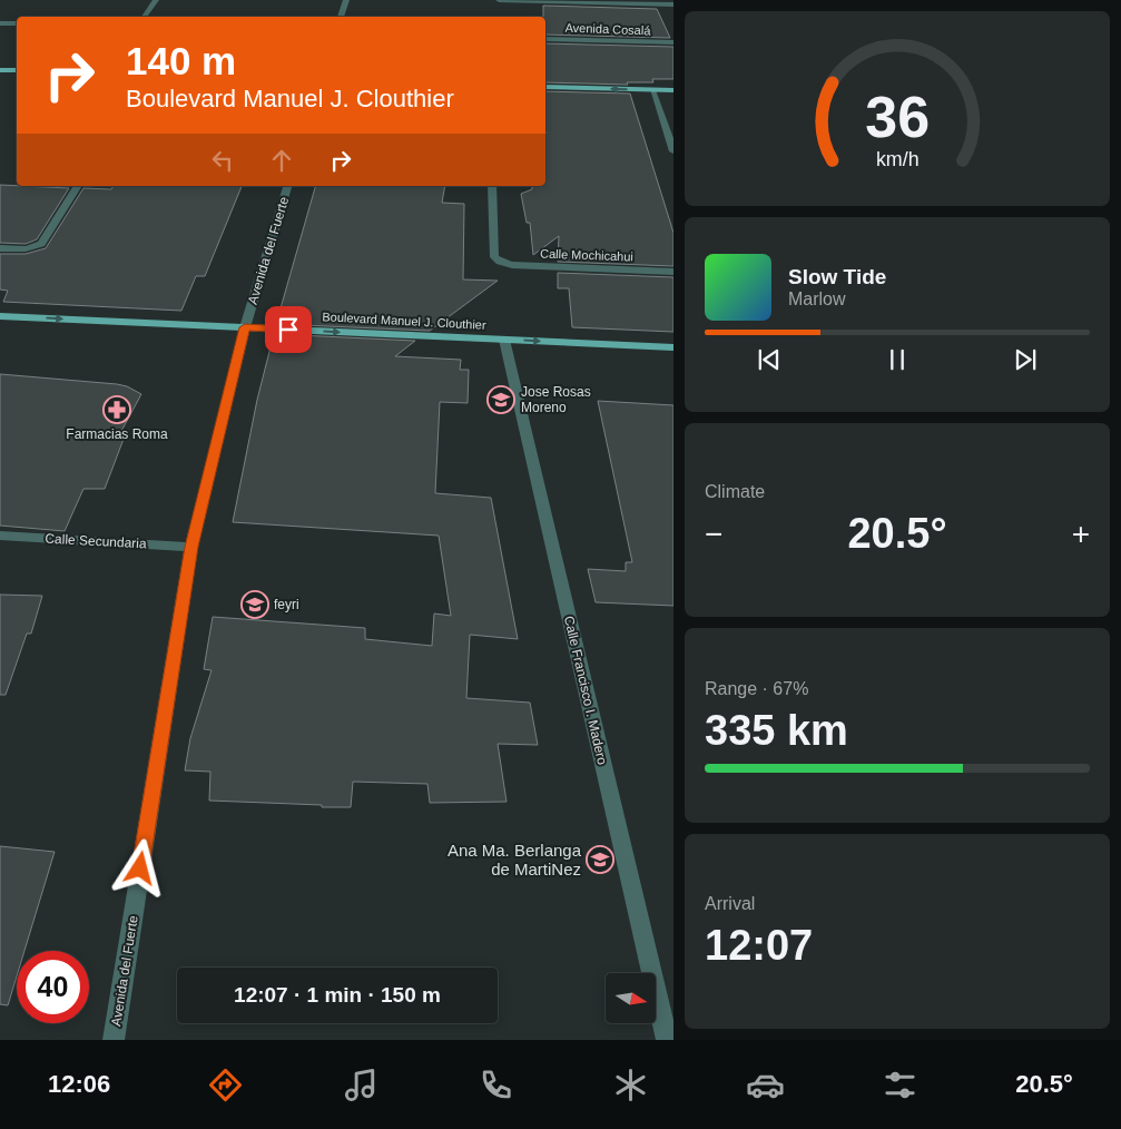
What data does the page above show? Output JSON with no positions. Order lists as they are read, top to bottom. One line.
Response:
{"streets":{"main road":["Boulevard Manuel J. Clouthier"],"street":["Avenida Cosalá","Avenida del Fuerte","Calle Mochicahui","Calle Secundaria","Calle Francisco I. Madero"]},"crossings":[["Avenida del Fuerte","Boulevard Manuel J. Clouthier"],["Avenida del Fuerte","Calle Secundaria"],["Boulevard Manuel J. Clouthier","Calle Francisco I. Madero"]],"one_way":["Boulevard Manuel J. Clouthier"],"places":{"school or university":["Jose Rosas Moreno","feyri","Ana Ma. Berlanga de MartiNez"],"pharmacy":["Farmacias Roma"]},"north":"right","page":{"turn":["140 m","Boulevard Manuel J. Clouthier"],"song":["Slow Tide","Marlow"],"tile":["Climate",["Range · 67%","335 km"],["Arrival","12:07"]],"heat":["−","20.5°","+"],"limit":"40","trip":"12:07 · 1 min · 150 m","tabs":["12:06","20.5°"],"gauge":["36","km/h"]}}
